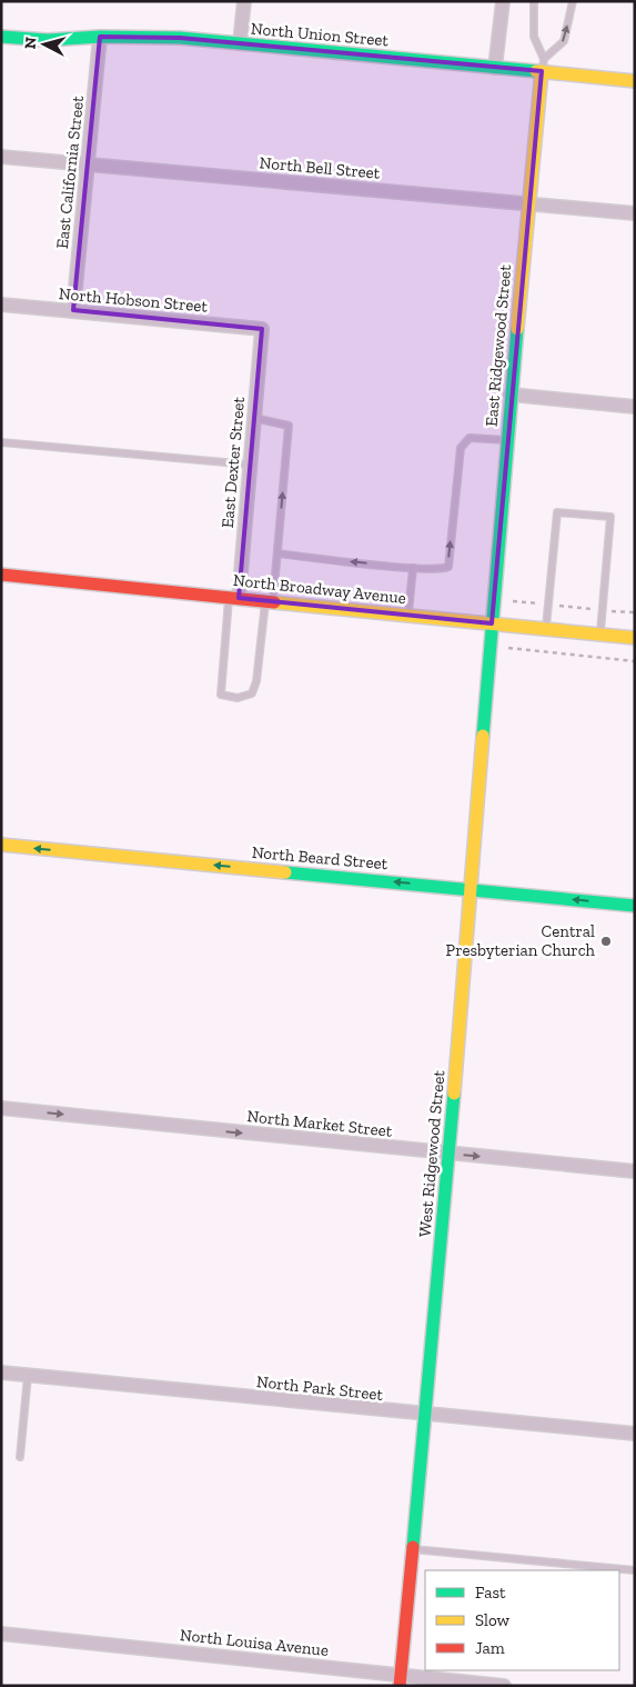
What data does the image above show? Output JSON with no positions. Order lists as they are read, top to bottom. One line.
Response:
{"streets":{"street":["North Union Street","North Bell Street","East California Street","North Hobson Street","East Ridgewood Street","East Dexter Street","North Broadway Avenue","North Beard Street","North Market Street","West Ridgewood Street","North Park Street","North Louisa Avenue"]},"crossings":[["North Union Street","East California Street"],["North Union Street","East Ridgewood Street"],["North Bell Street","East California Street"],["North Bell Street","East Ridgewood Street"],["East California Street","North Hobson Street"],["North Hobson Street","East Dexter Street"],["East Ridgewood Street","North Broadway Avenue"],["East Ridgewood Street","West Ridgewood Street"],["East Dexter Street","North Broadway Avenue"],["North Broadway Avenue","West Ridgewood Street"],["North Beard Street","West Ridgewood Street"],["North Market Street","West Ridgewood Street"],["West Ridgewood Street","North Park Street"],["West Ridgewood Street","North Louisa Avenue"]],"one_way":["North Beard Street","North Market Street"],"places":["Central Presbyterian Church"],"legend":["Fast","Slow","Jam"],"north":"left"}
